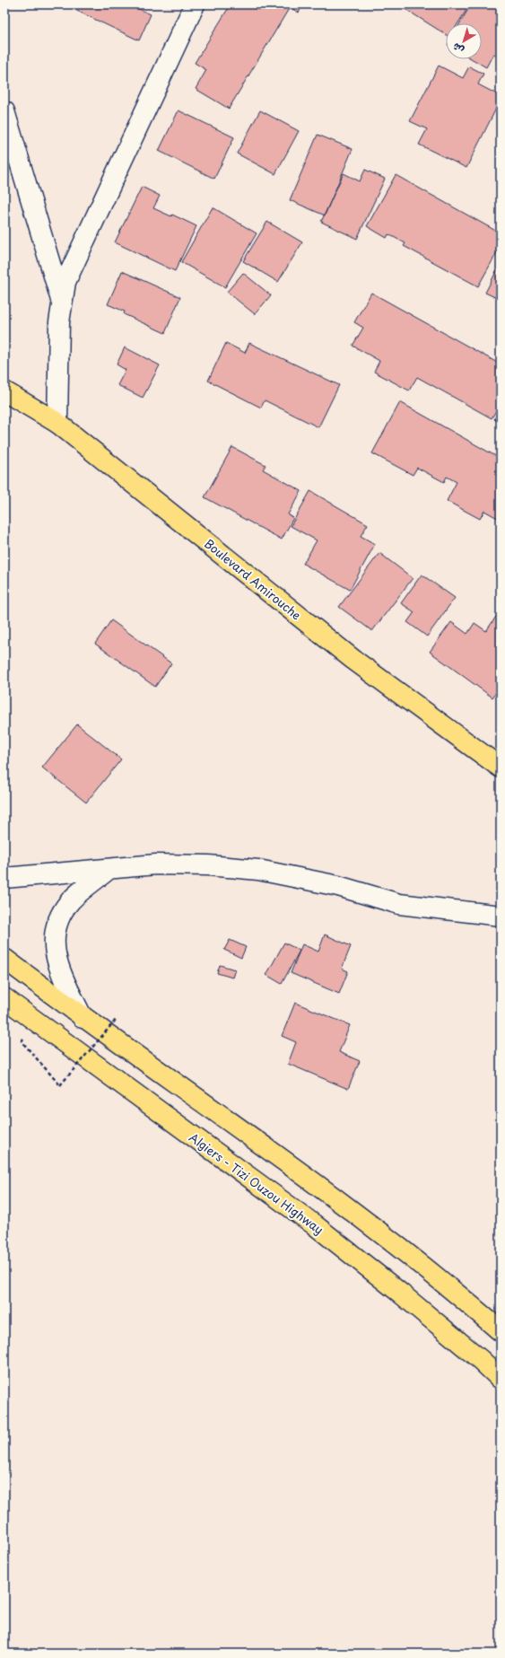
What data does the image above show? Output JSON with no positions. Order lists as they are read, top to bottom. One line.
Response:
{"streets":{"main road":["Boulevard Amirouche","Algiers - Tizi Ouzou Highway"]},"north":"bottom left"}
